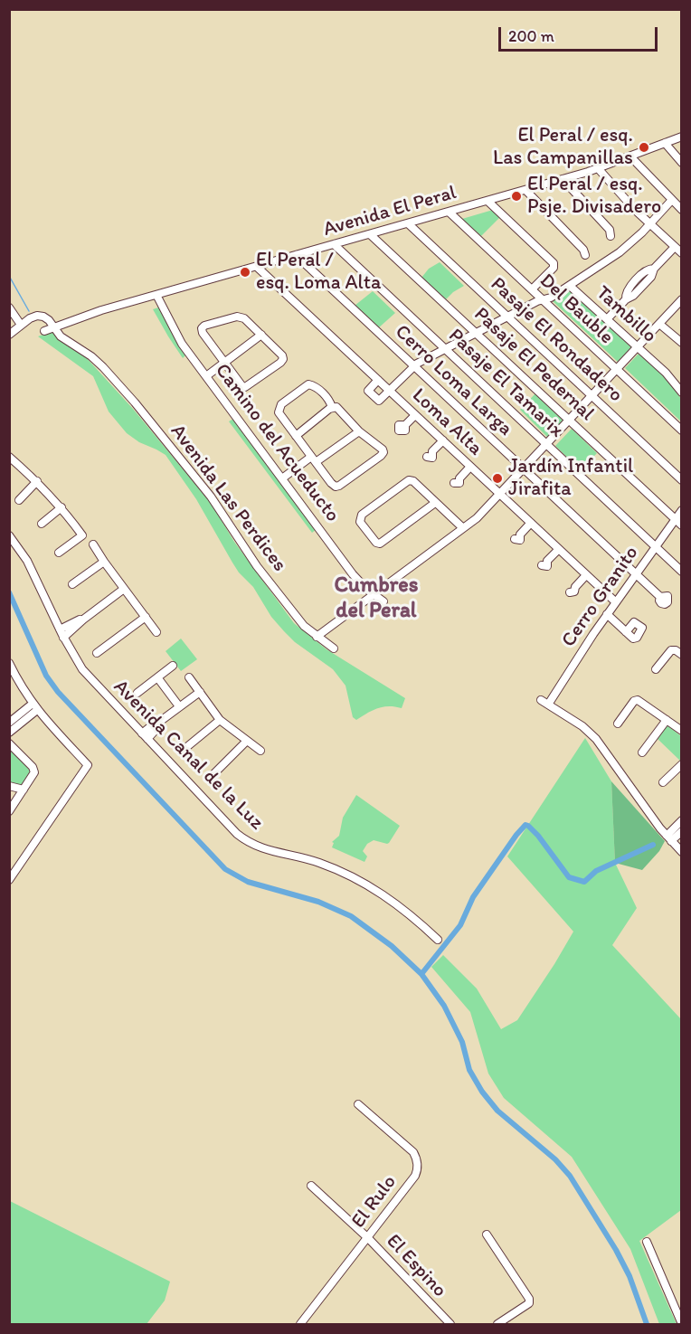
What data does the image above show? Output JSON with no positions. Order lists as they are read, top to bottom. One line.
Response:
{"streets":{"street":["Avenida El Peral","Del Bauble","Tambillo","Pasaje El Rondadero","Pasaje El Pedernal","Cerro Loma Larga","Pasaje El Tamarix","Loma Alta","Camino del Acueducto","Avenida Las Perdices","Cerro Granito","Avenida Canal de la Luz","El Rulo","El Espino"]},"crossings":[["Avenida El Peral","Del Bauble"],["Avenida El Peral","Pasaje El Rondadero"],["Avenida El Peral","Pasaje El Pedernal"],["Avenida El Peral","Cerro Loma Larga"],["Avenida El Peral","Pasaje El Tamarix"],["Avenida El Peral","Loma Alta"],["Avenida El Peral","Camino del Acueducto"],["Avenida El Peral","Avenida Las Perdices"],["Pasaje El Pedernal","Cerro Granito"],["Cerro Loma Larga","Cerro Granito"],["Pasaje El Tamarix","Cerro Granito"],["Loma Alta","Cerro Granito"],["El Rulo","El Espino"]],"districts":["Cumbres del Peral"],"places":["El Peral / esq. Las Campanillas","El Peral / esq. Psje. Divisadero","El Peral / esq. Loma Alta","Jardín Infantil Jirafita"],"scale_bar":"200 m"}
